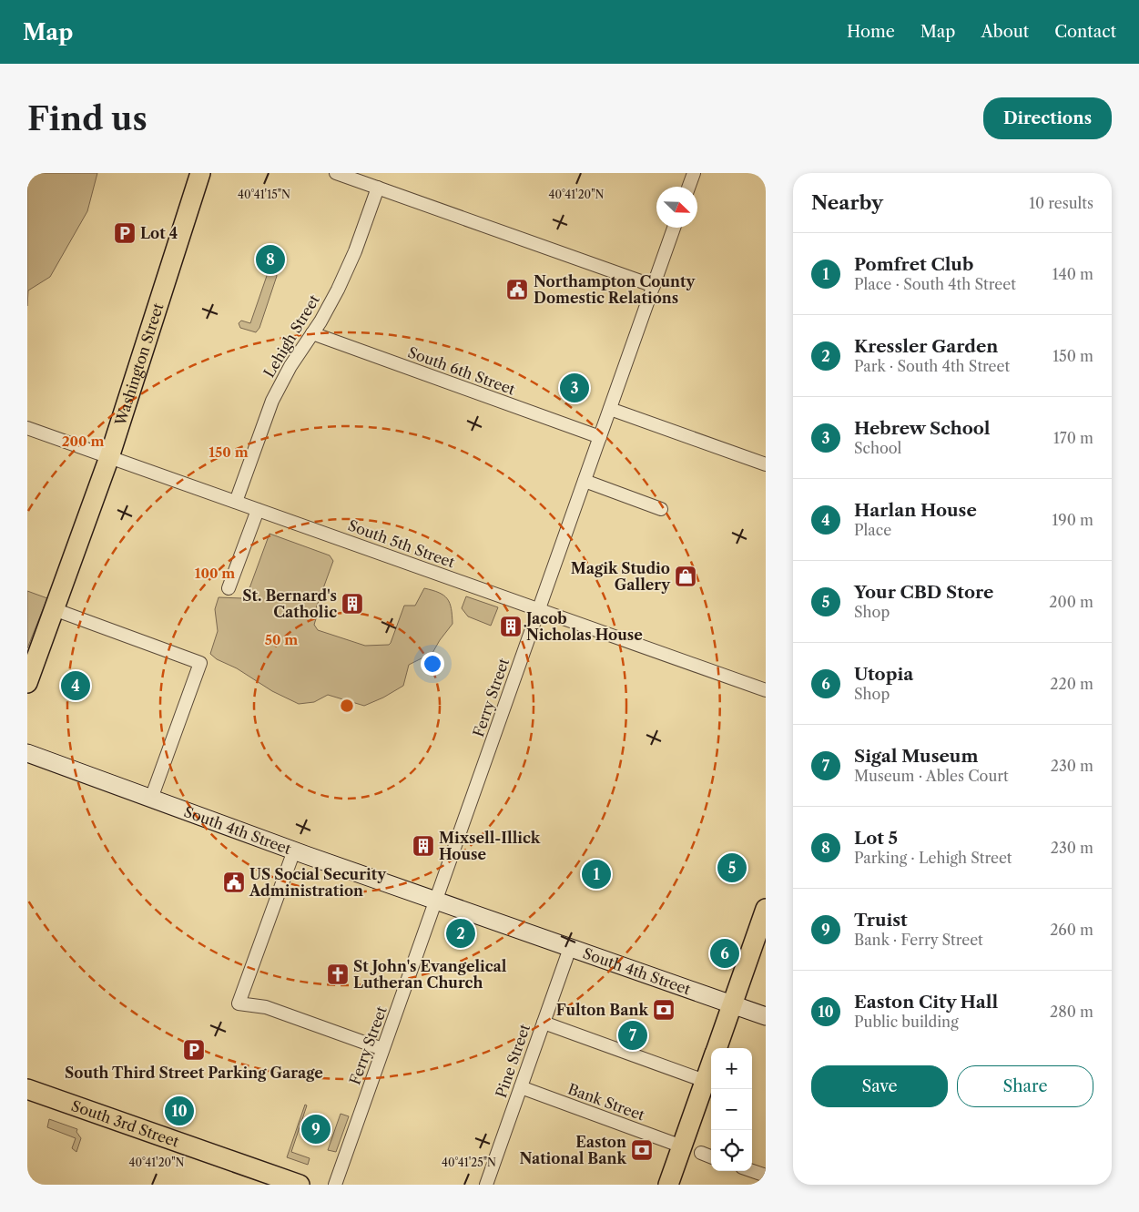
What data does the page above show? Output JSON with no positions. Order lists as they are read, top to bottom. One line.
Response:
{"streets":{"main road":["Washington Street","South 3rd Street"],"street":["Lehigh Street","South 6th Street","South 5th Street","Ferry Street","South 4th Street","Pine Street","Bank Street"]},"crossings":[["Lehigh Street","South 6th Street"],["Lehigh Street","South 5th Street"],["Washington Street","South 5th Street"],["South 6th Street","Ferry Street"],["South 5th Street","Ferry Street"],["Ferry Street","South 4th Street"],["South 4th Street","Pine Street"],["Pine Street","Bank Street"]],"places":{"parking":["Lot 4","South Third Street Parking Garage"],"public building":["Northampton County Domestic Relations","US Social Security Administration"],"shop":["Magik Studio Gallery"],"building":["St. Bernard's Catholic","Jacob Nicholas House","Mixsell-Illick House"],"church":["St John's Evangelical Lutheran Church"],"bank":["Fulton Bank","Easton National Bank"]},"north":"bottom right","page":{"header":"Map","nav":["Home","Map","About","Contact"],"buttons":["Directions",["Save","Share"]],"title":"Find us","heading":["Nearby","10 results"],"list":[{"mark":"1","name":"Pomfret Club","note":"Place · South 4th Street","value":"140 m"},{"mark":"2","name":"Kressler Garden","note":"Park · South 4th Street","value":"150 m"},{"mark":"3","name":"Hebrew School","note":"School","value":"170 m"},{"mark":"4","name":"Harlan House","note":"Place","value":"190 m"},{"mark":"5","name":"Your CBD Store","note":"Shop","value":"200 m"},{"mark":"6","name":"Utopia","note":"Shop","value":"220 m"},{"mark":"7","name":"Sigal Museum","note":"Museum · Ables Court","value":"230 m"},{"mark":"8","name":"Lot 5","note":"Parking · Lehigh Street","value":"230 m"},{"mark":"9","name":"Truist","note":"Bank · Ferry Street","value":"260 m"},{"mark":"10","name":"Easton City Hall","note":"Public building","value":"280 m"}],"pins":["8","3","4","5","1","2","6","7","10","9"],"map_buttons":["+","−"]},"coordinates":["40°41'15\"N","40°41'20\"N","40°41'25\"N"],"rings":["200 m","150 m","100 m","50 m"]}
